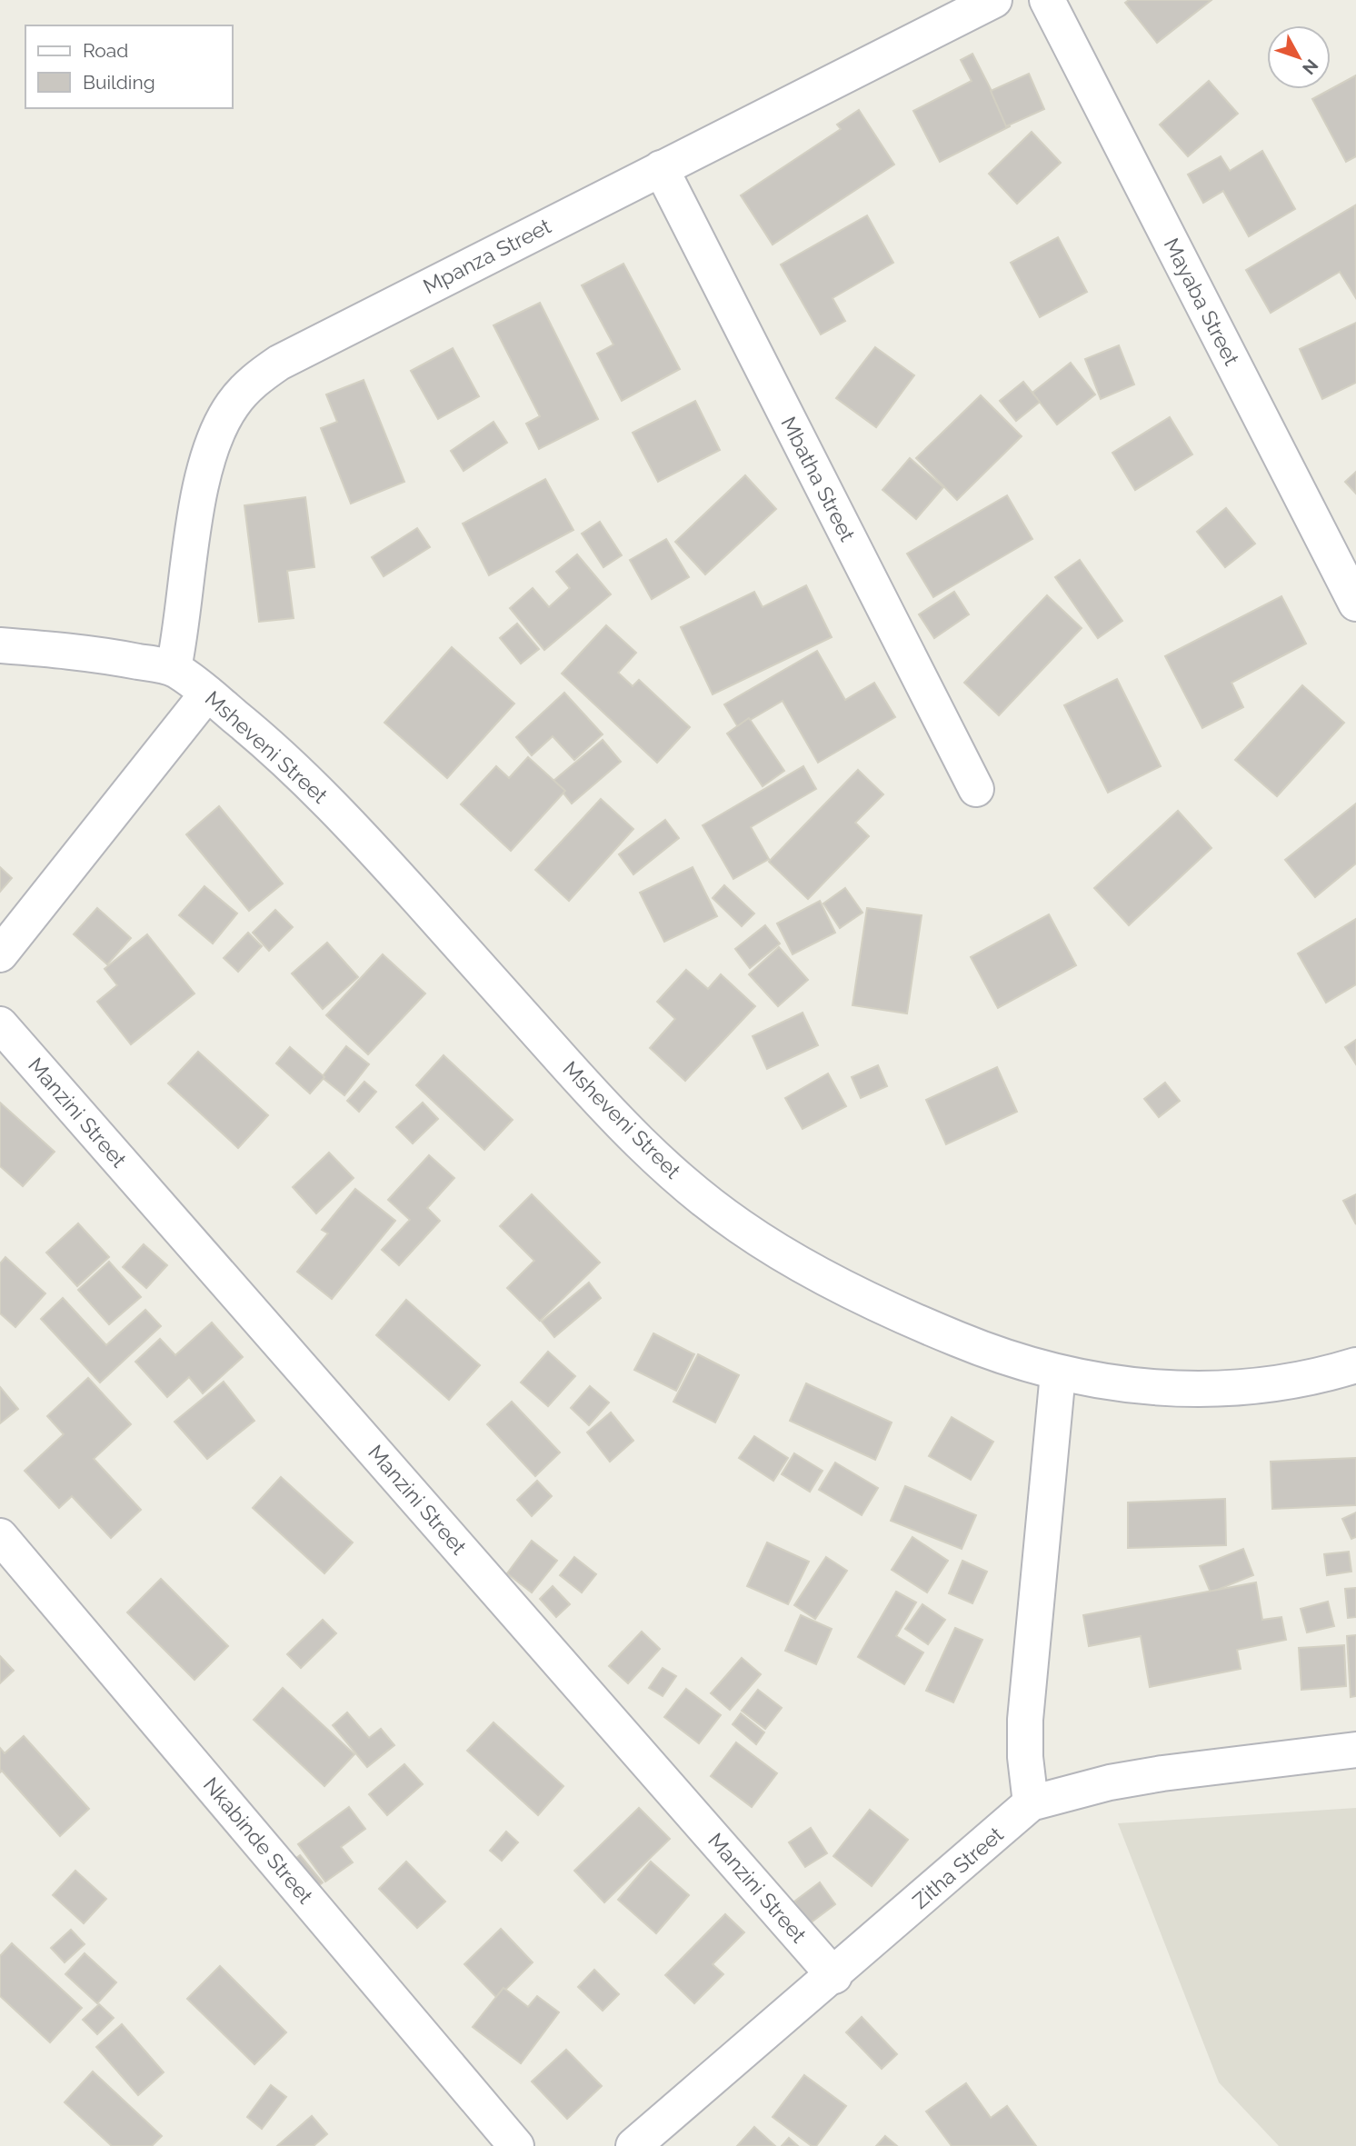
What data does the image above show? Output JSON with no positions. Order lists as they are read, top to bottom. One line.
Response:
{"streets":{"street":["Mpanza Street","Mayaba Street","Mbatha Street","Msheveni Street","Manzini Street","Nkabinde Street","Zitha Street"]},"crossings":[["Mpanza Street","Mbatha Street"],["Mpanza Street","Msheveni Street"],["Manzini Street","Zitha Street"]],"legend":["Road","Building"],"north":"bottom right"}
